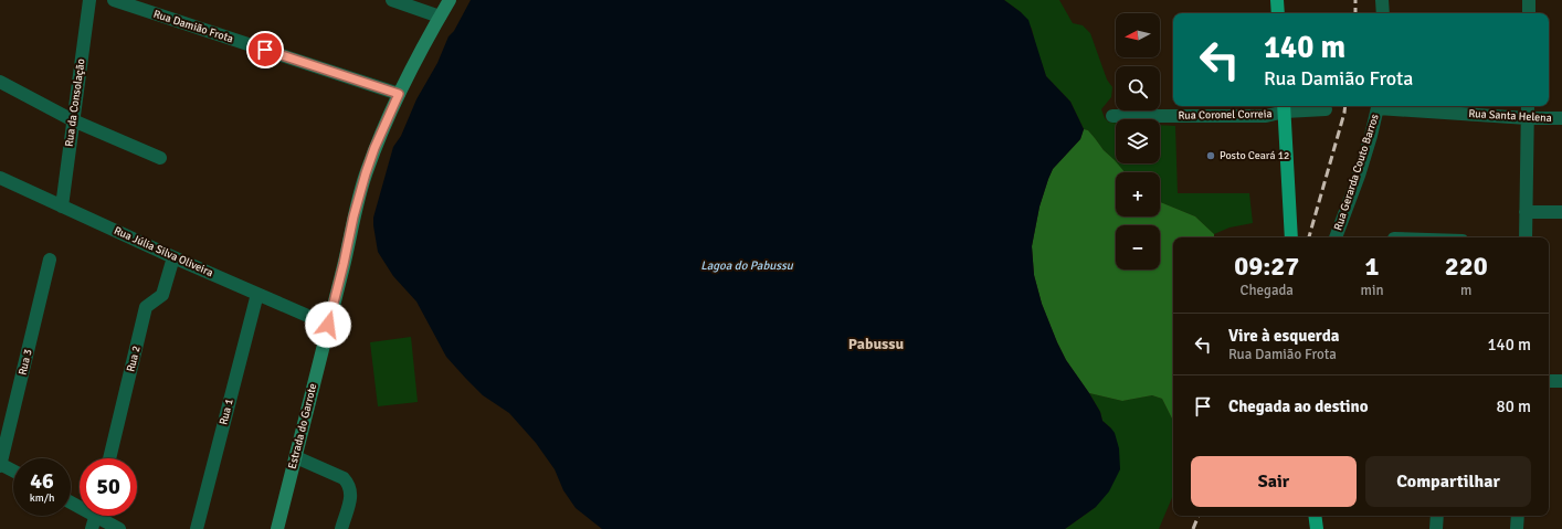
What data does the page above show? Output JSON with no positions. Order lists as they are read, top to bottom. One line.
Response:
{"streets":{"main road":["Rua Coronel Correia","Estrada do Garrote"],"street":["Rua Damião Frota","Rua da Consolação","Rua Santa Helena","Rua Gerarda Couto Barros","Rua Júlia Silva Oliveira","Rua 2","Rua 3","Rua 1"]},"crossings":[["Rua Damião Frota","Estrada do Garrote"],["Rua da Consolação","Rua Júlia Silva Oliveira"],["Rua Santa Helena","Rua Gerarda Couto Barros"],["Rua Júlia Silva Oliveira","Rua 2"],["Rua Júlia Silva Oliveira","Rua 1"],["Rua Júlia Silva Oliveira","Estrada do Garrote"]],"districts":["Pabussu"],"water":["Lagoa do Pabussu"],"places":["Posto Ceará 12"],"north":"left","page":{"map_buttons":["+","−"],"turn":["140 m","Rua Damião Frota"],"eta":["09:27","Chegada","1","min","220","m"],"list":[{"name":"Vire à esquerda","note":"Rua Damião Frota","value":"140 m"},{"name":"Chegada ao destino","value":"80 m"}],"buttons":["Sair","Compartilhar"],"speed":"46 km/h","limit":"50"}}
